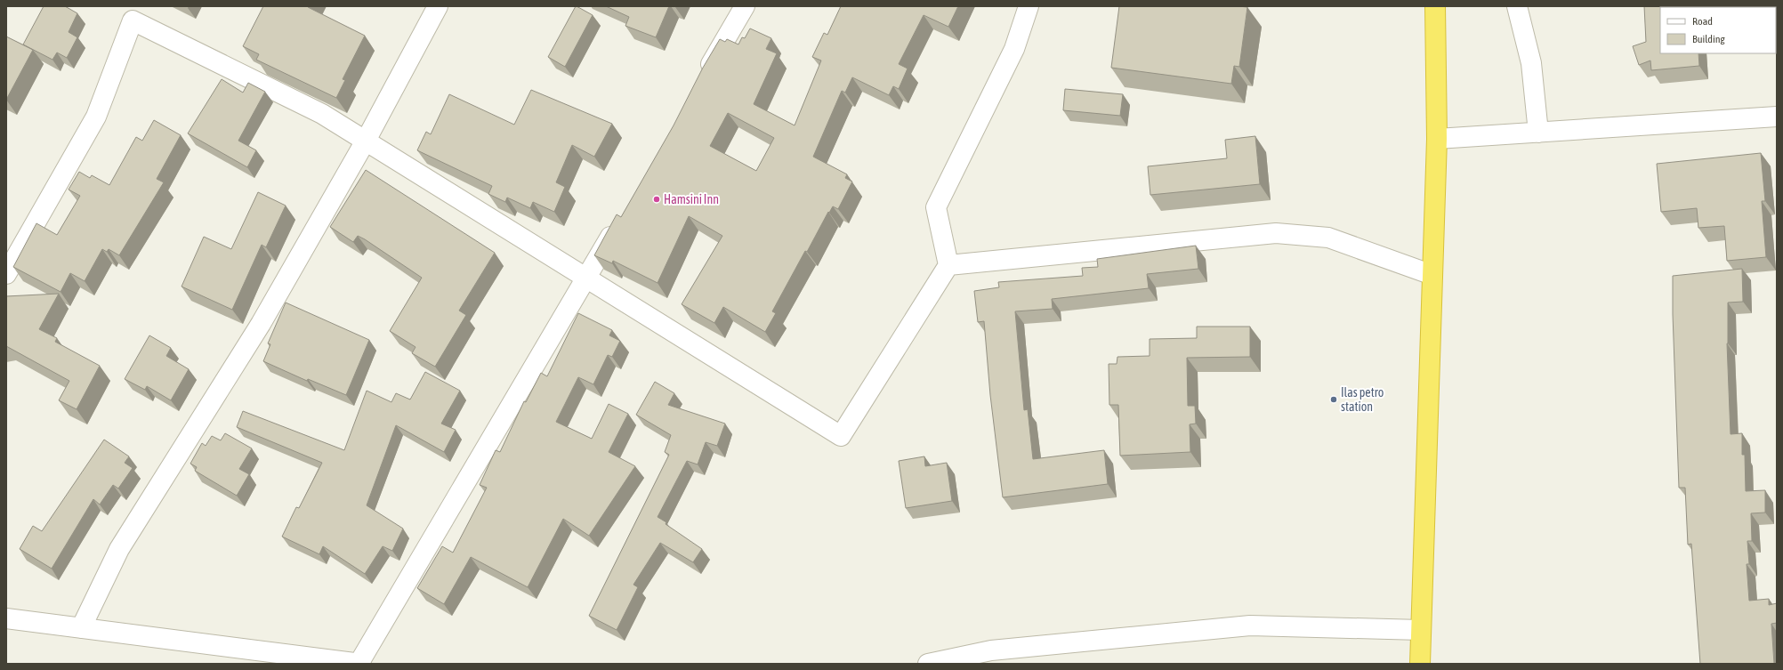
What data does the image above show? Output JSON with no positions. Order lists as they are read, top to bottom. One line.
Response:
{"places":["Hamsini Inn","Ilas petro station"],"legend":["Road","Building"]}
